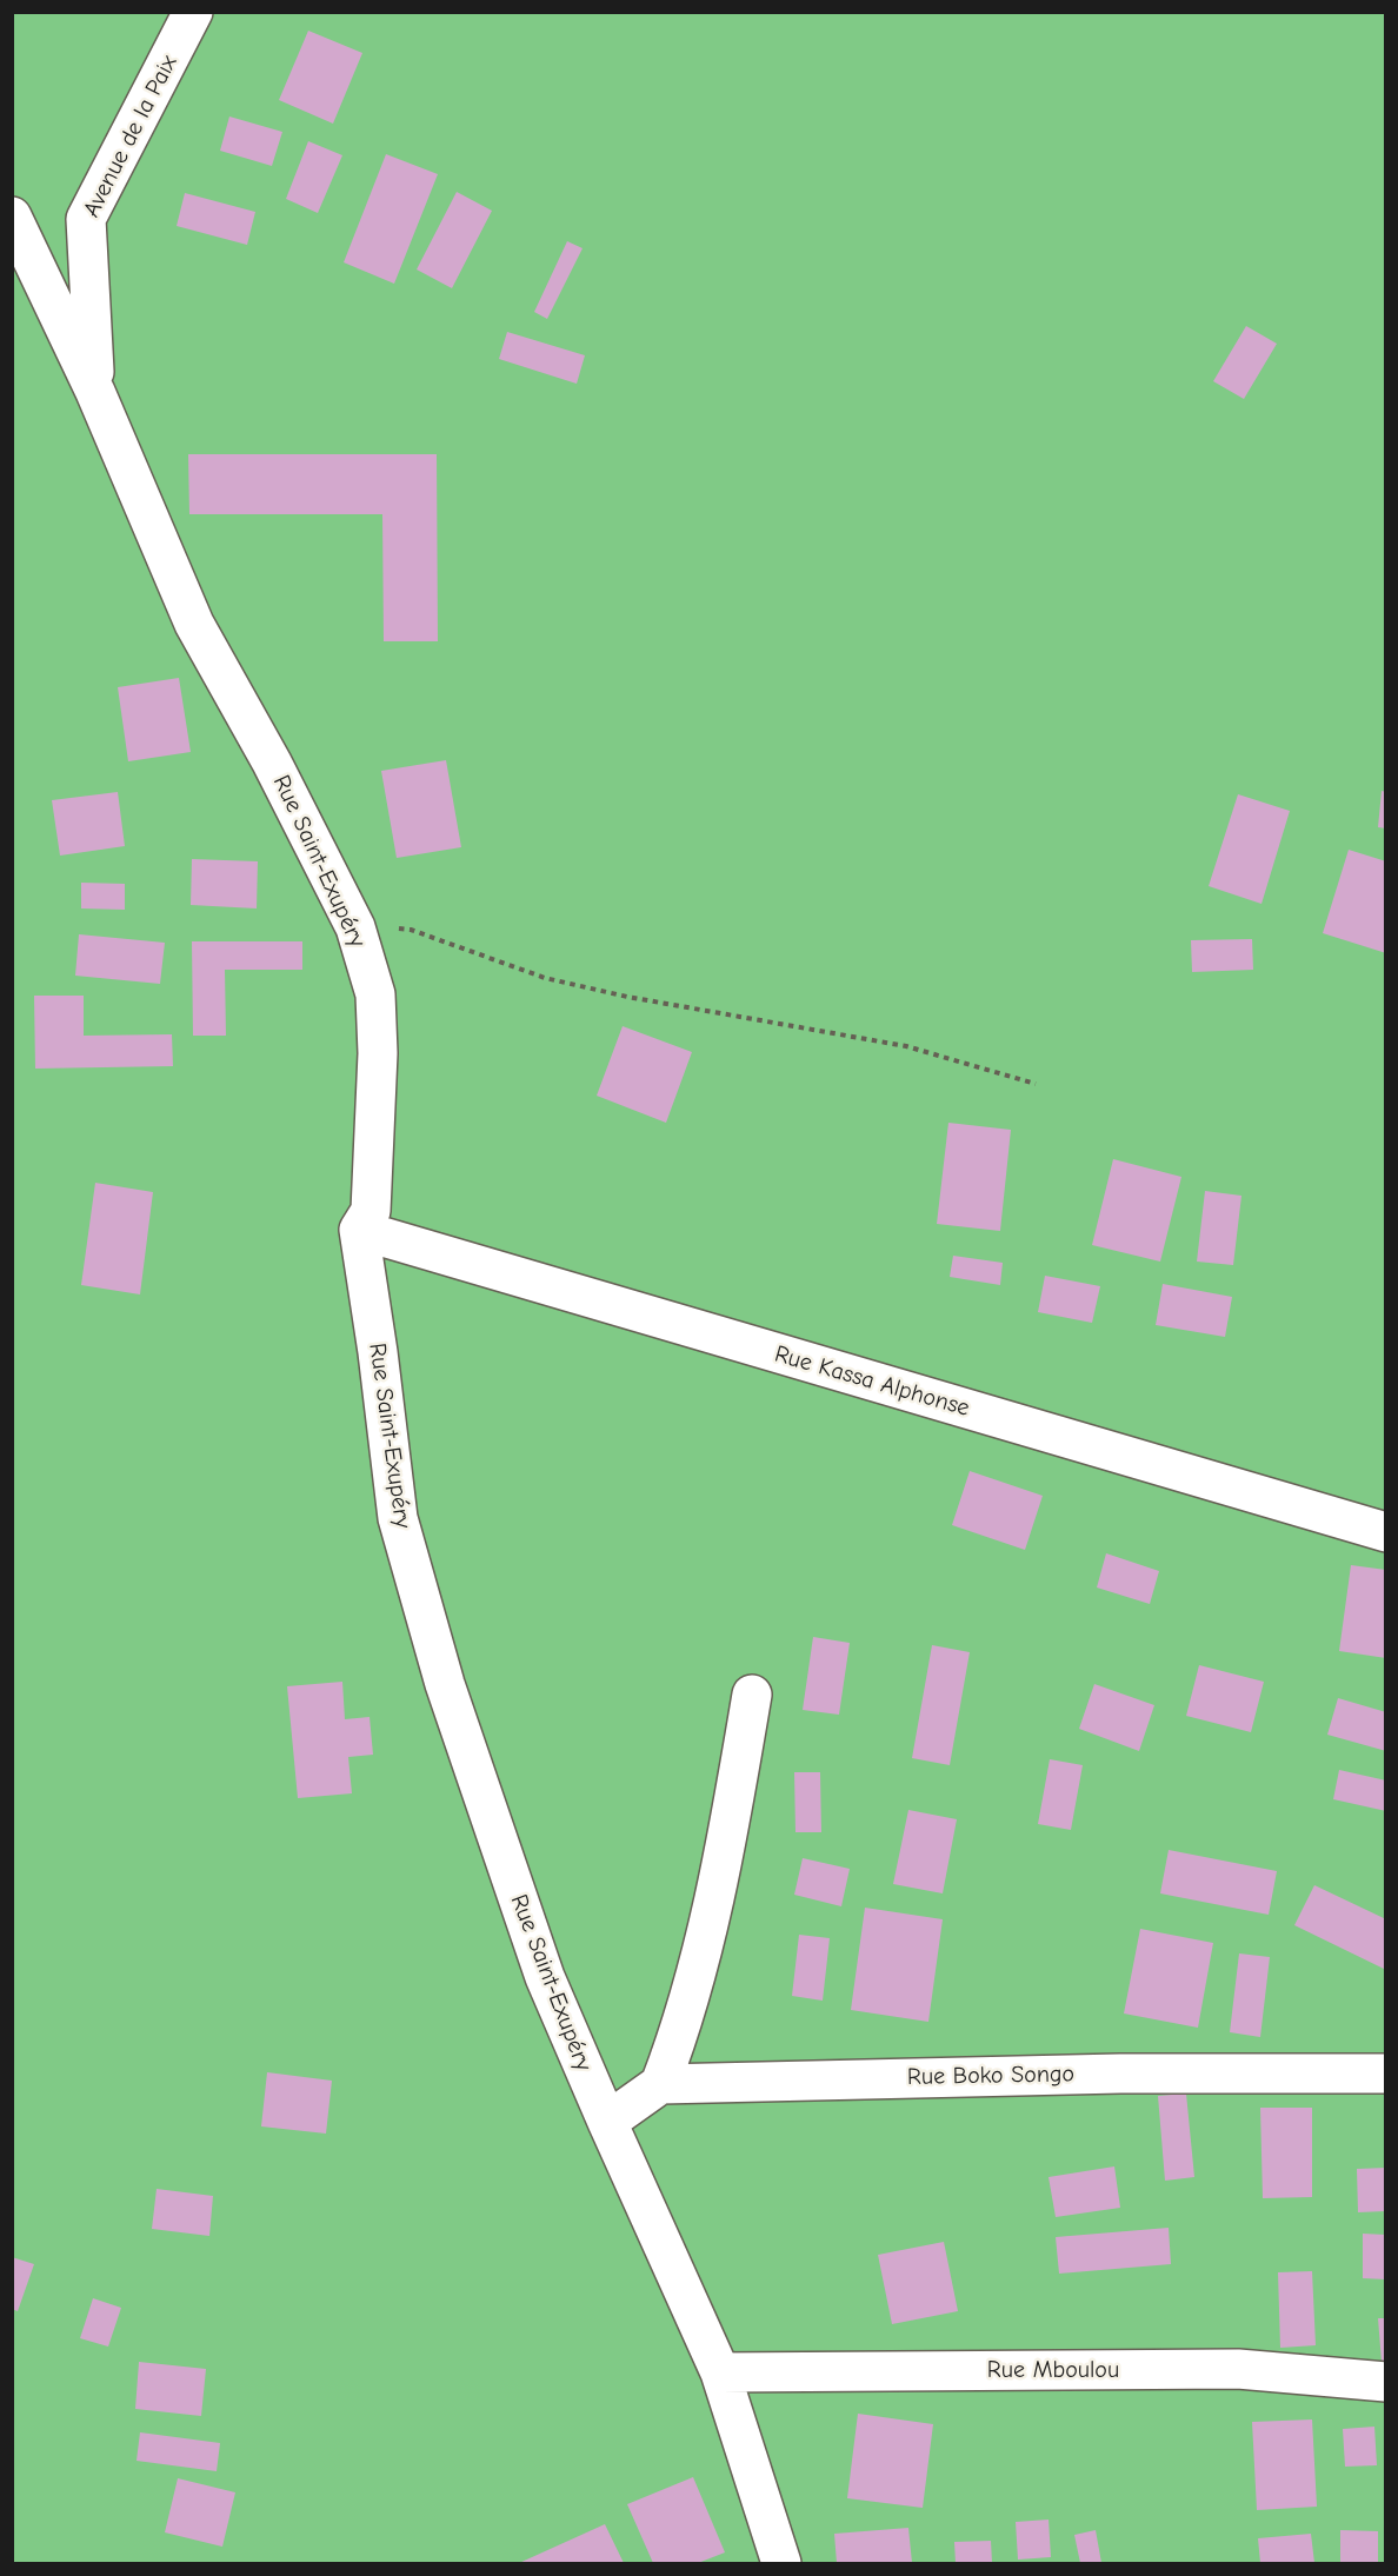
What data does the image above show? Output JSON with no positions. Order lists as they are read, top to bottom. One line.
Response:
{"streets":{"street":["Avenue de la Paix","Rue Saint-Exupéry","Rue Kassa Alphonse","Rue Boko Songo","Rue Mboulou"]},"crossings":[["Avenue de la Paix","Rue Saint-Exupéry"],["Rue Saint-Exupéry","Rue Kassa Alphonse"],["Rue Saint-Exupéry","Rue Mboulou"]]}
